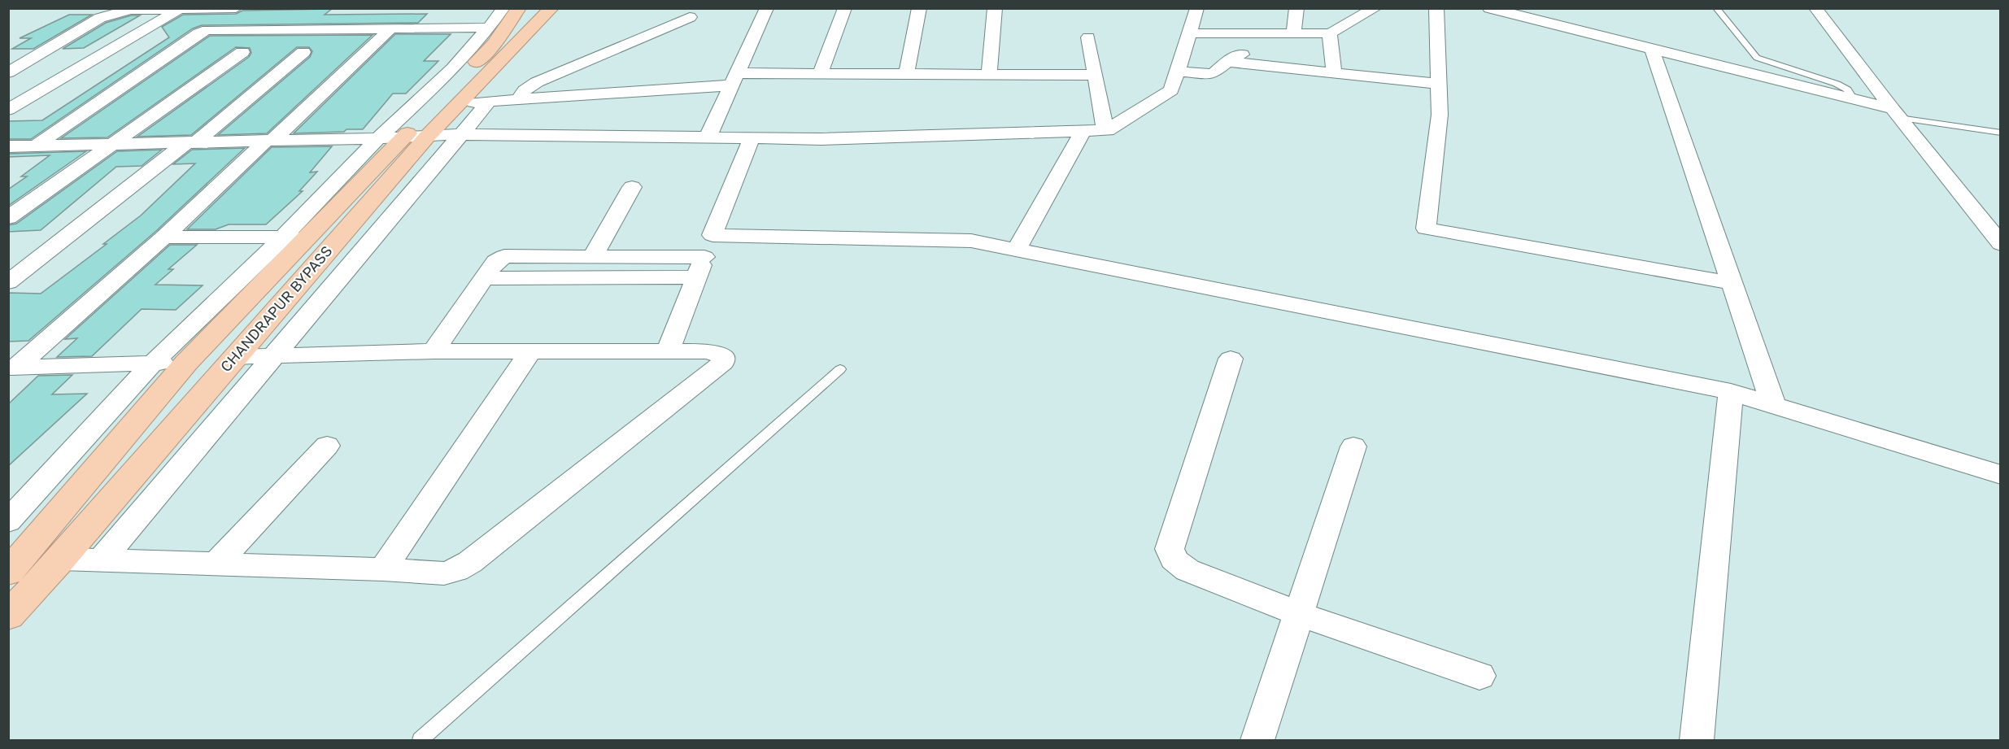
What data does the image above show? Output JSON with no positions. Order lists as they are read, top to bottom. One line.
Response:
{"streets":{"highway":["CHANDRAPUR BYPASS"]}}
